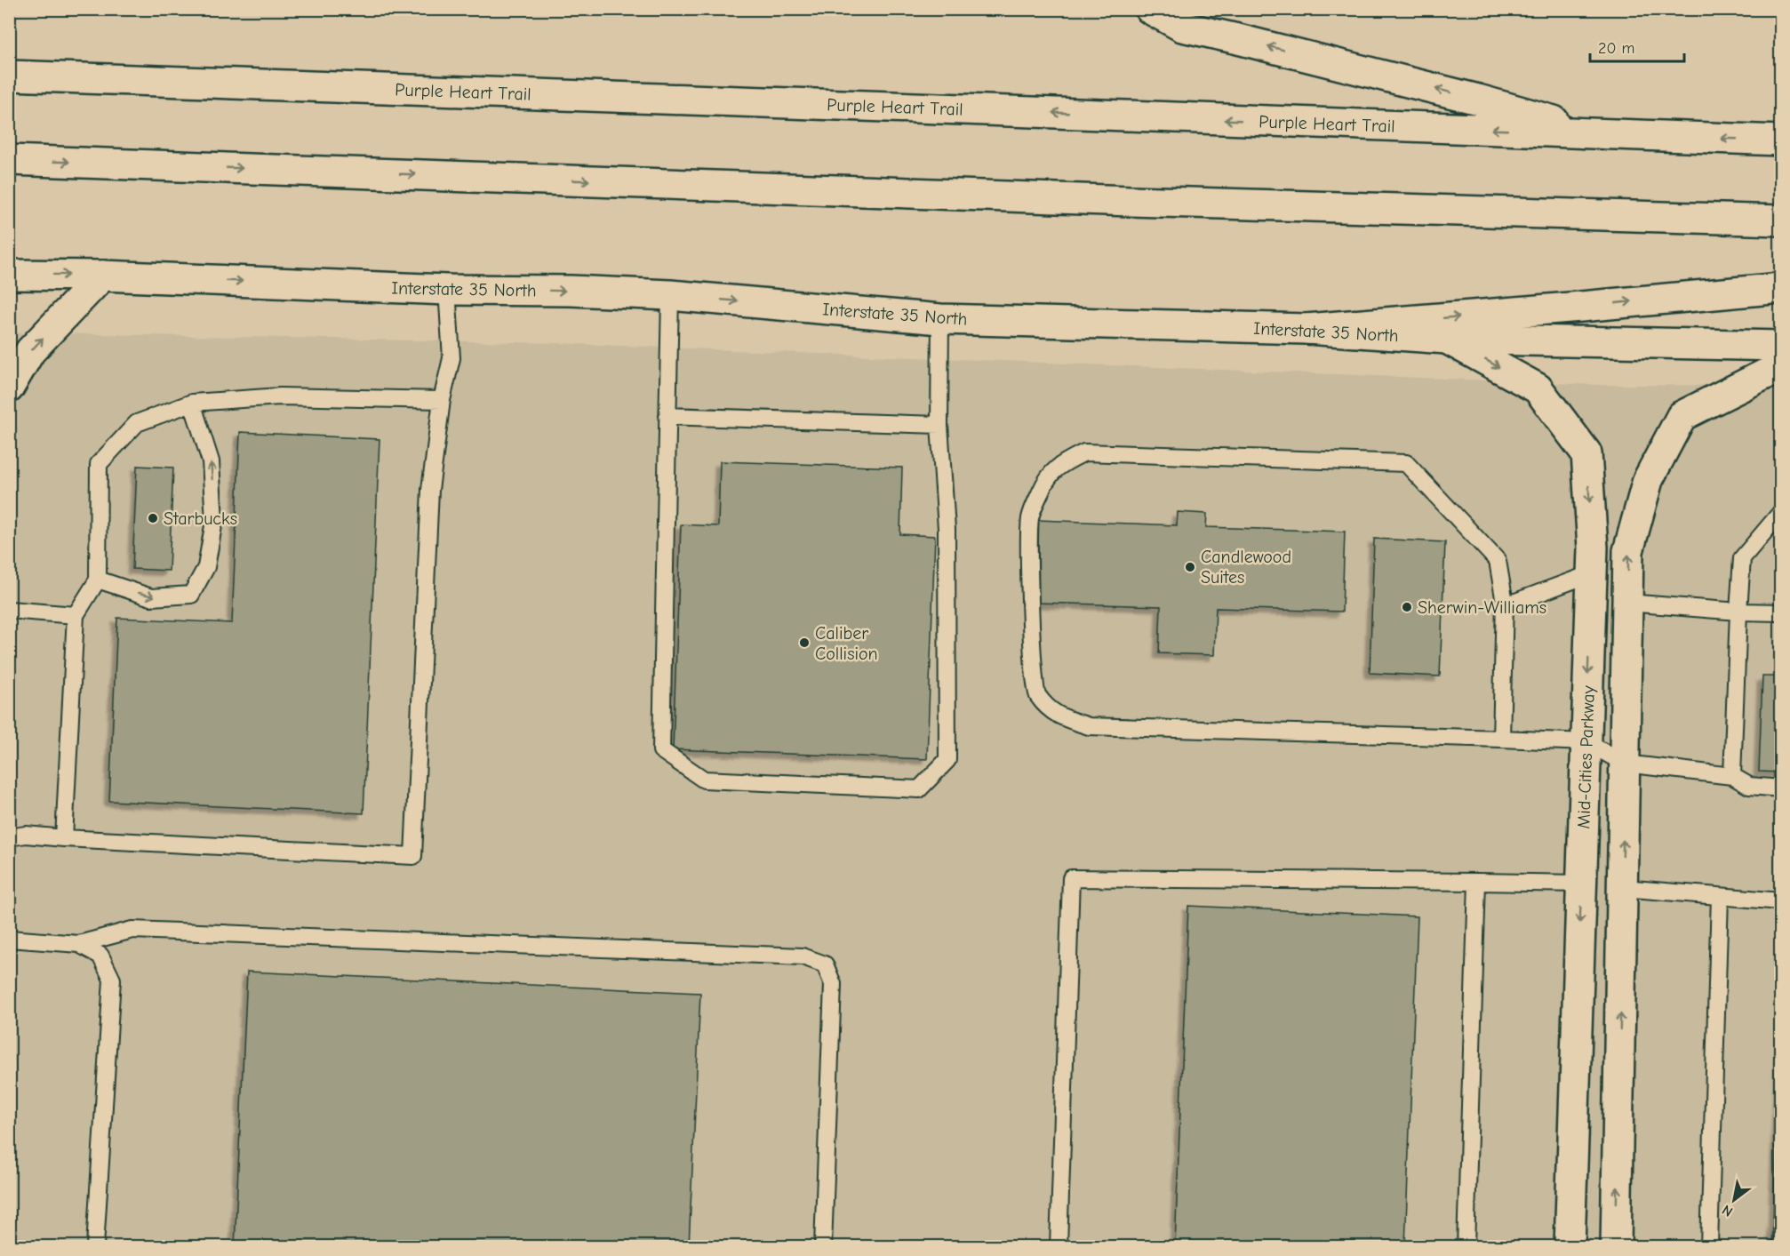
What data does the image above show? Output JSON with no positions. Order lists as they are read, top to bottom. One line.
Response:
{"streets":{"main road":["Purple Heart Trail","Interstate 35 North","Mid-Cities Parkway"]},"crossings":[["Interstate 35 North","Mid-Cities Parkway"]],"places":["Starbucks","Candlewood Suites","Sherwin-Williams","Caliber Collision"],"scale_bar":"20 m","north":"bottom left"}
